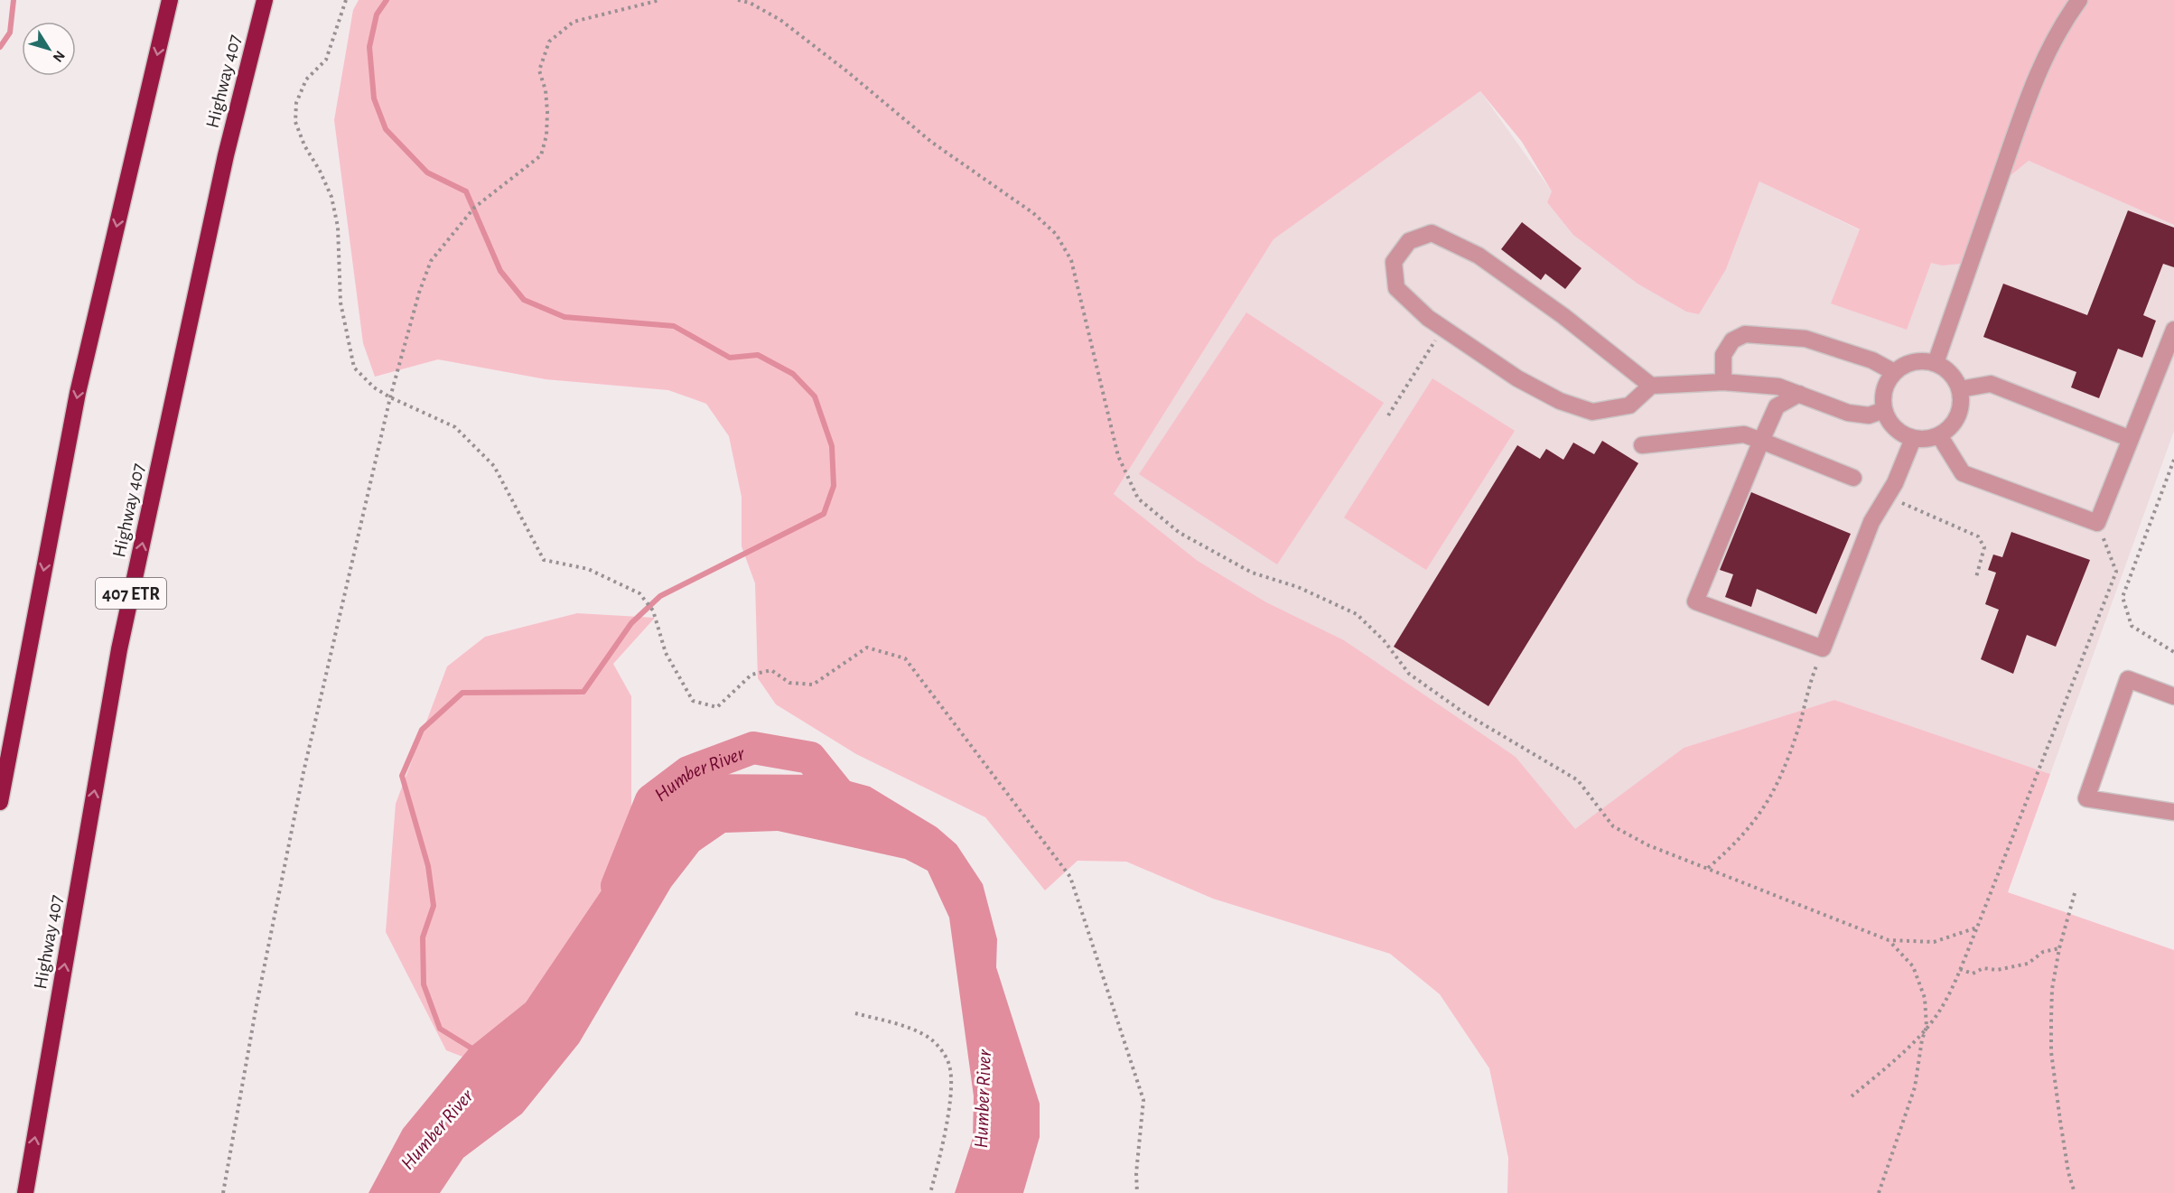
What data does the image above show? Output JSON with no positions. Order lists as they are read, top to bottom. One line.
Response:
{"streets":{"highway":["Highway 407","407 ETR"]},"water":["Humber River"],"north":"bottom right"}
